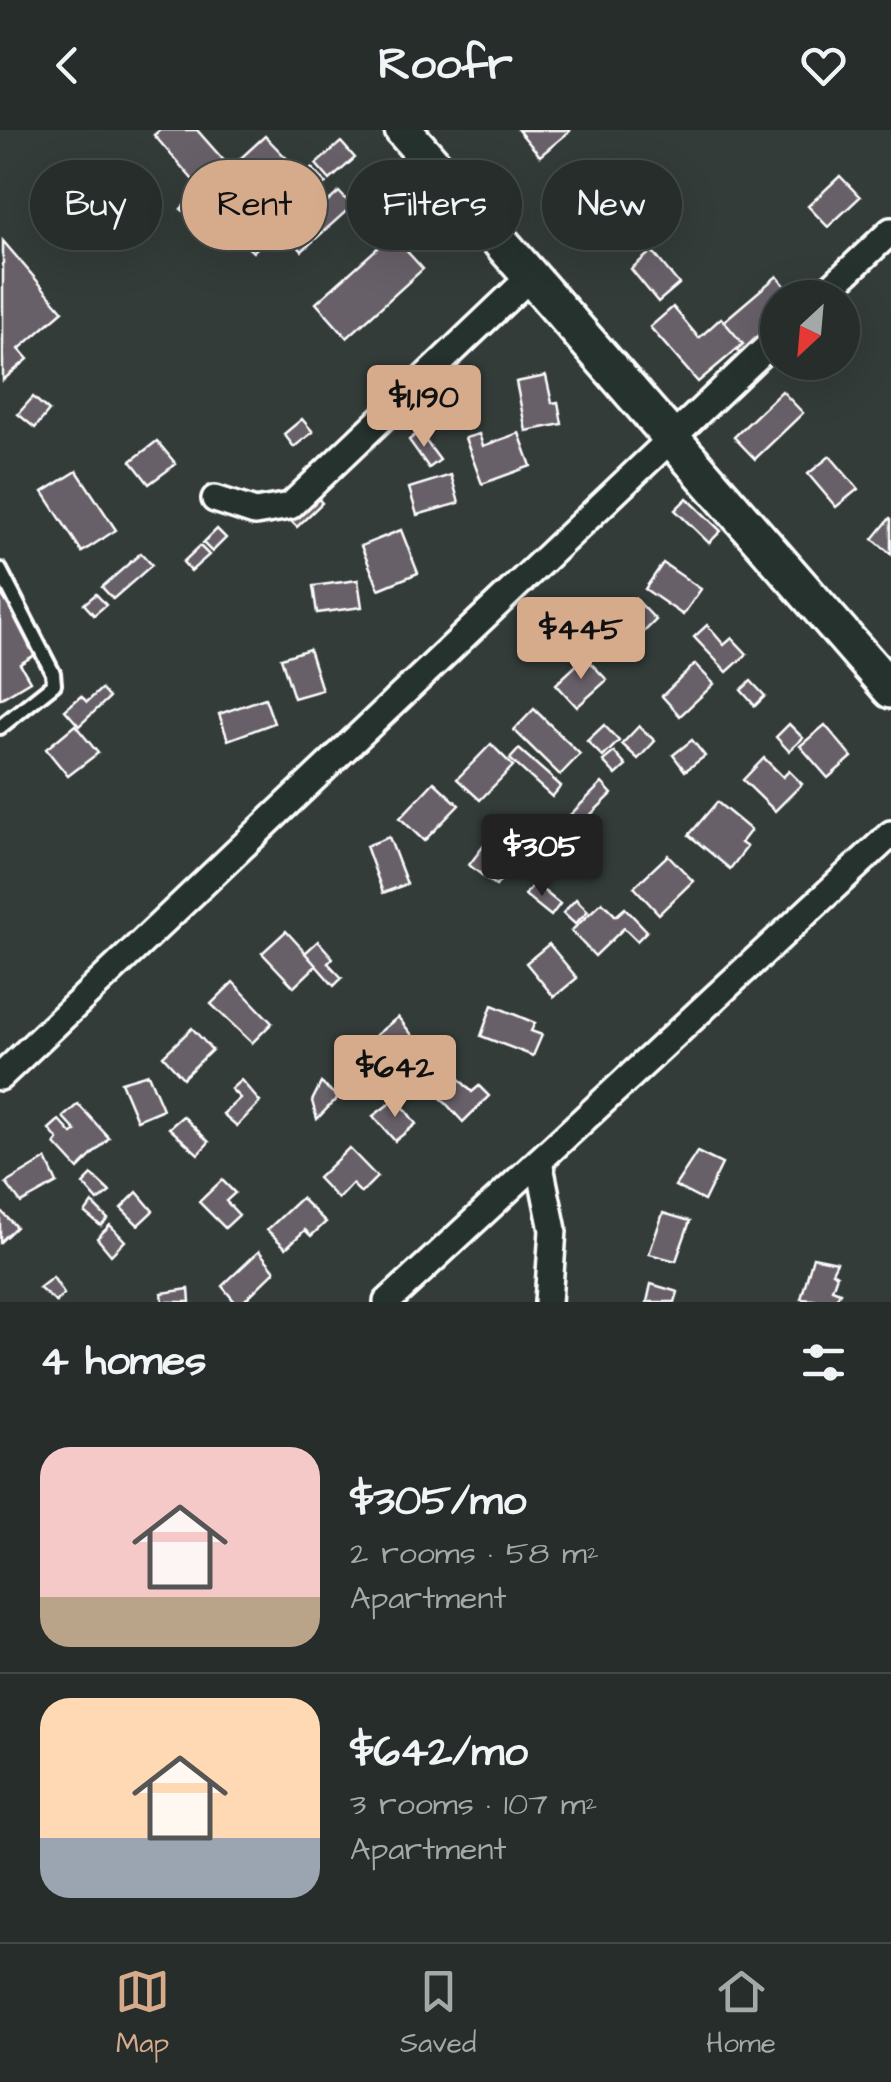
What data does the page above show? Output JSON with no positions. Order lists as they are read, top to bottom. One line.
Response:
{"north":"bottom left","page":{"header":"Roofr","chip":["Buy","Rent","Filters","New"],"price":["$1,190","$445","$305","$642"],"heading":"4 homes","list":[{"name":"$305/mo","note":"2 rooms · 58 m² · Apartment"},{"name":"$642/mo","note":"3 rooms · 107 m² · Apartment"}],"tabs":["Map","Saved","Home"]}}
